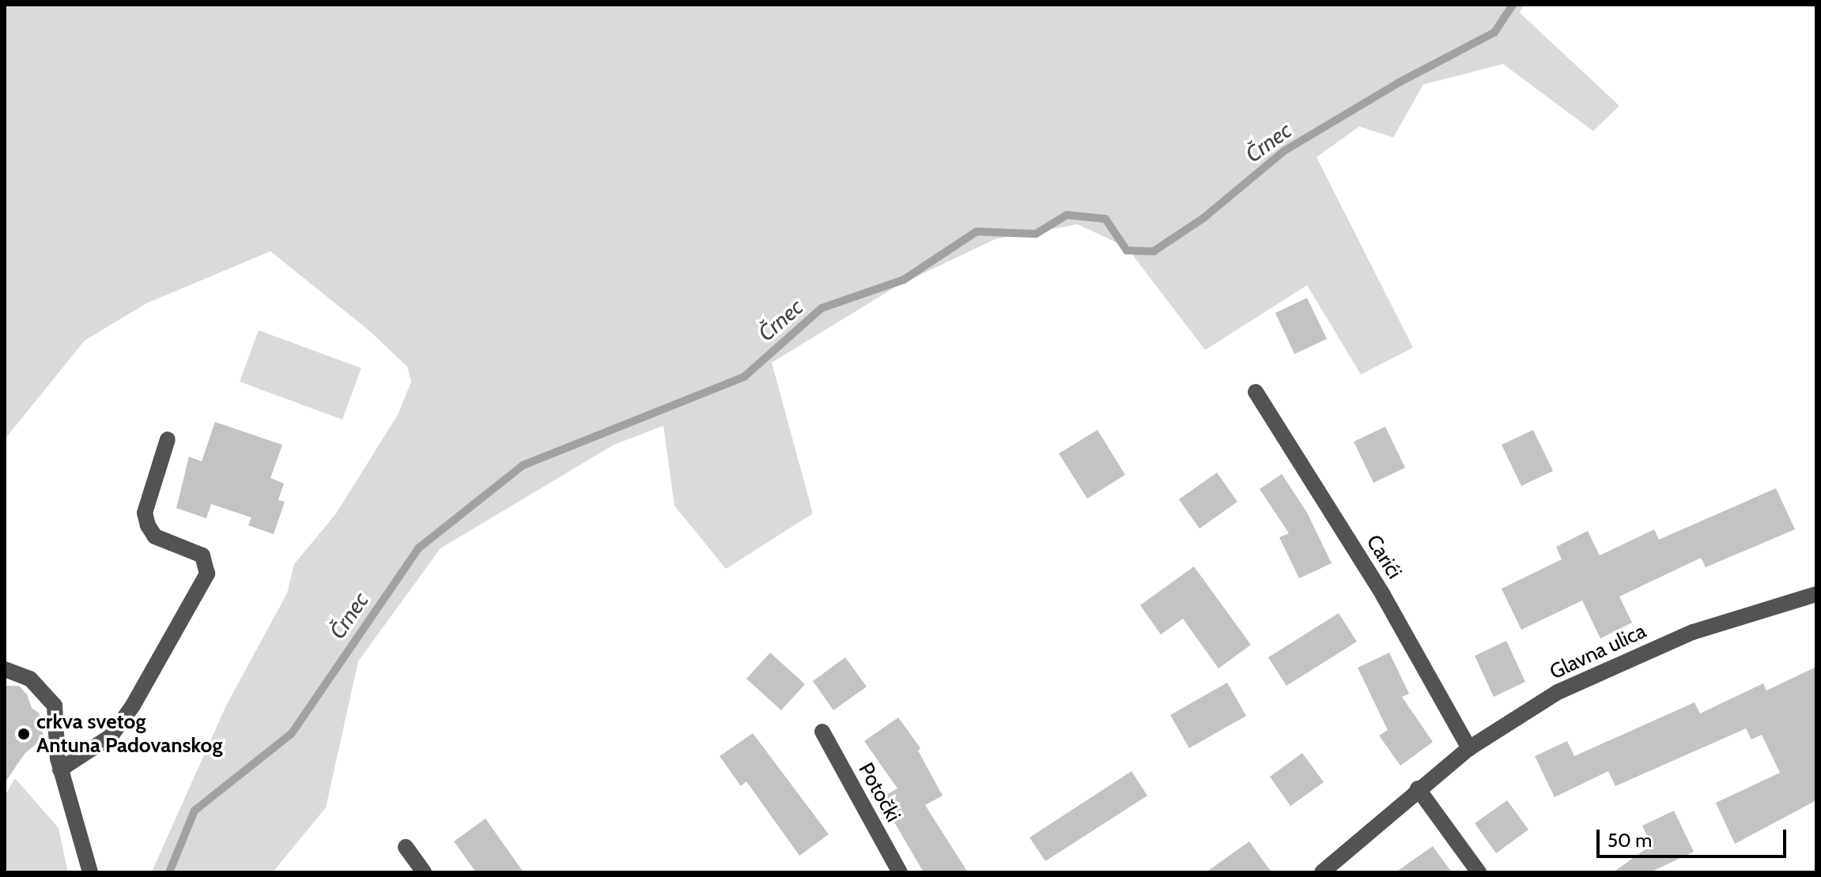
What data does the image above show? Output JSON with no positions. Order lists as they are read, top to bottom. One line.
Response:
{"streets":{"street":["Carići","Glavna ulica","Potočki"]},"crossings":[["Carići","Glavna ulica"]],"water":["Črnec"],"places":["crkva svetog Antuna Padovanskog"],"scale_bar":"50 m"}
